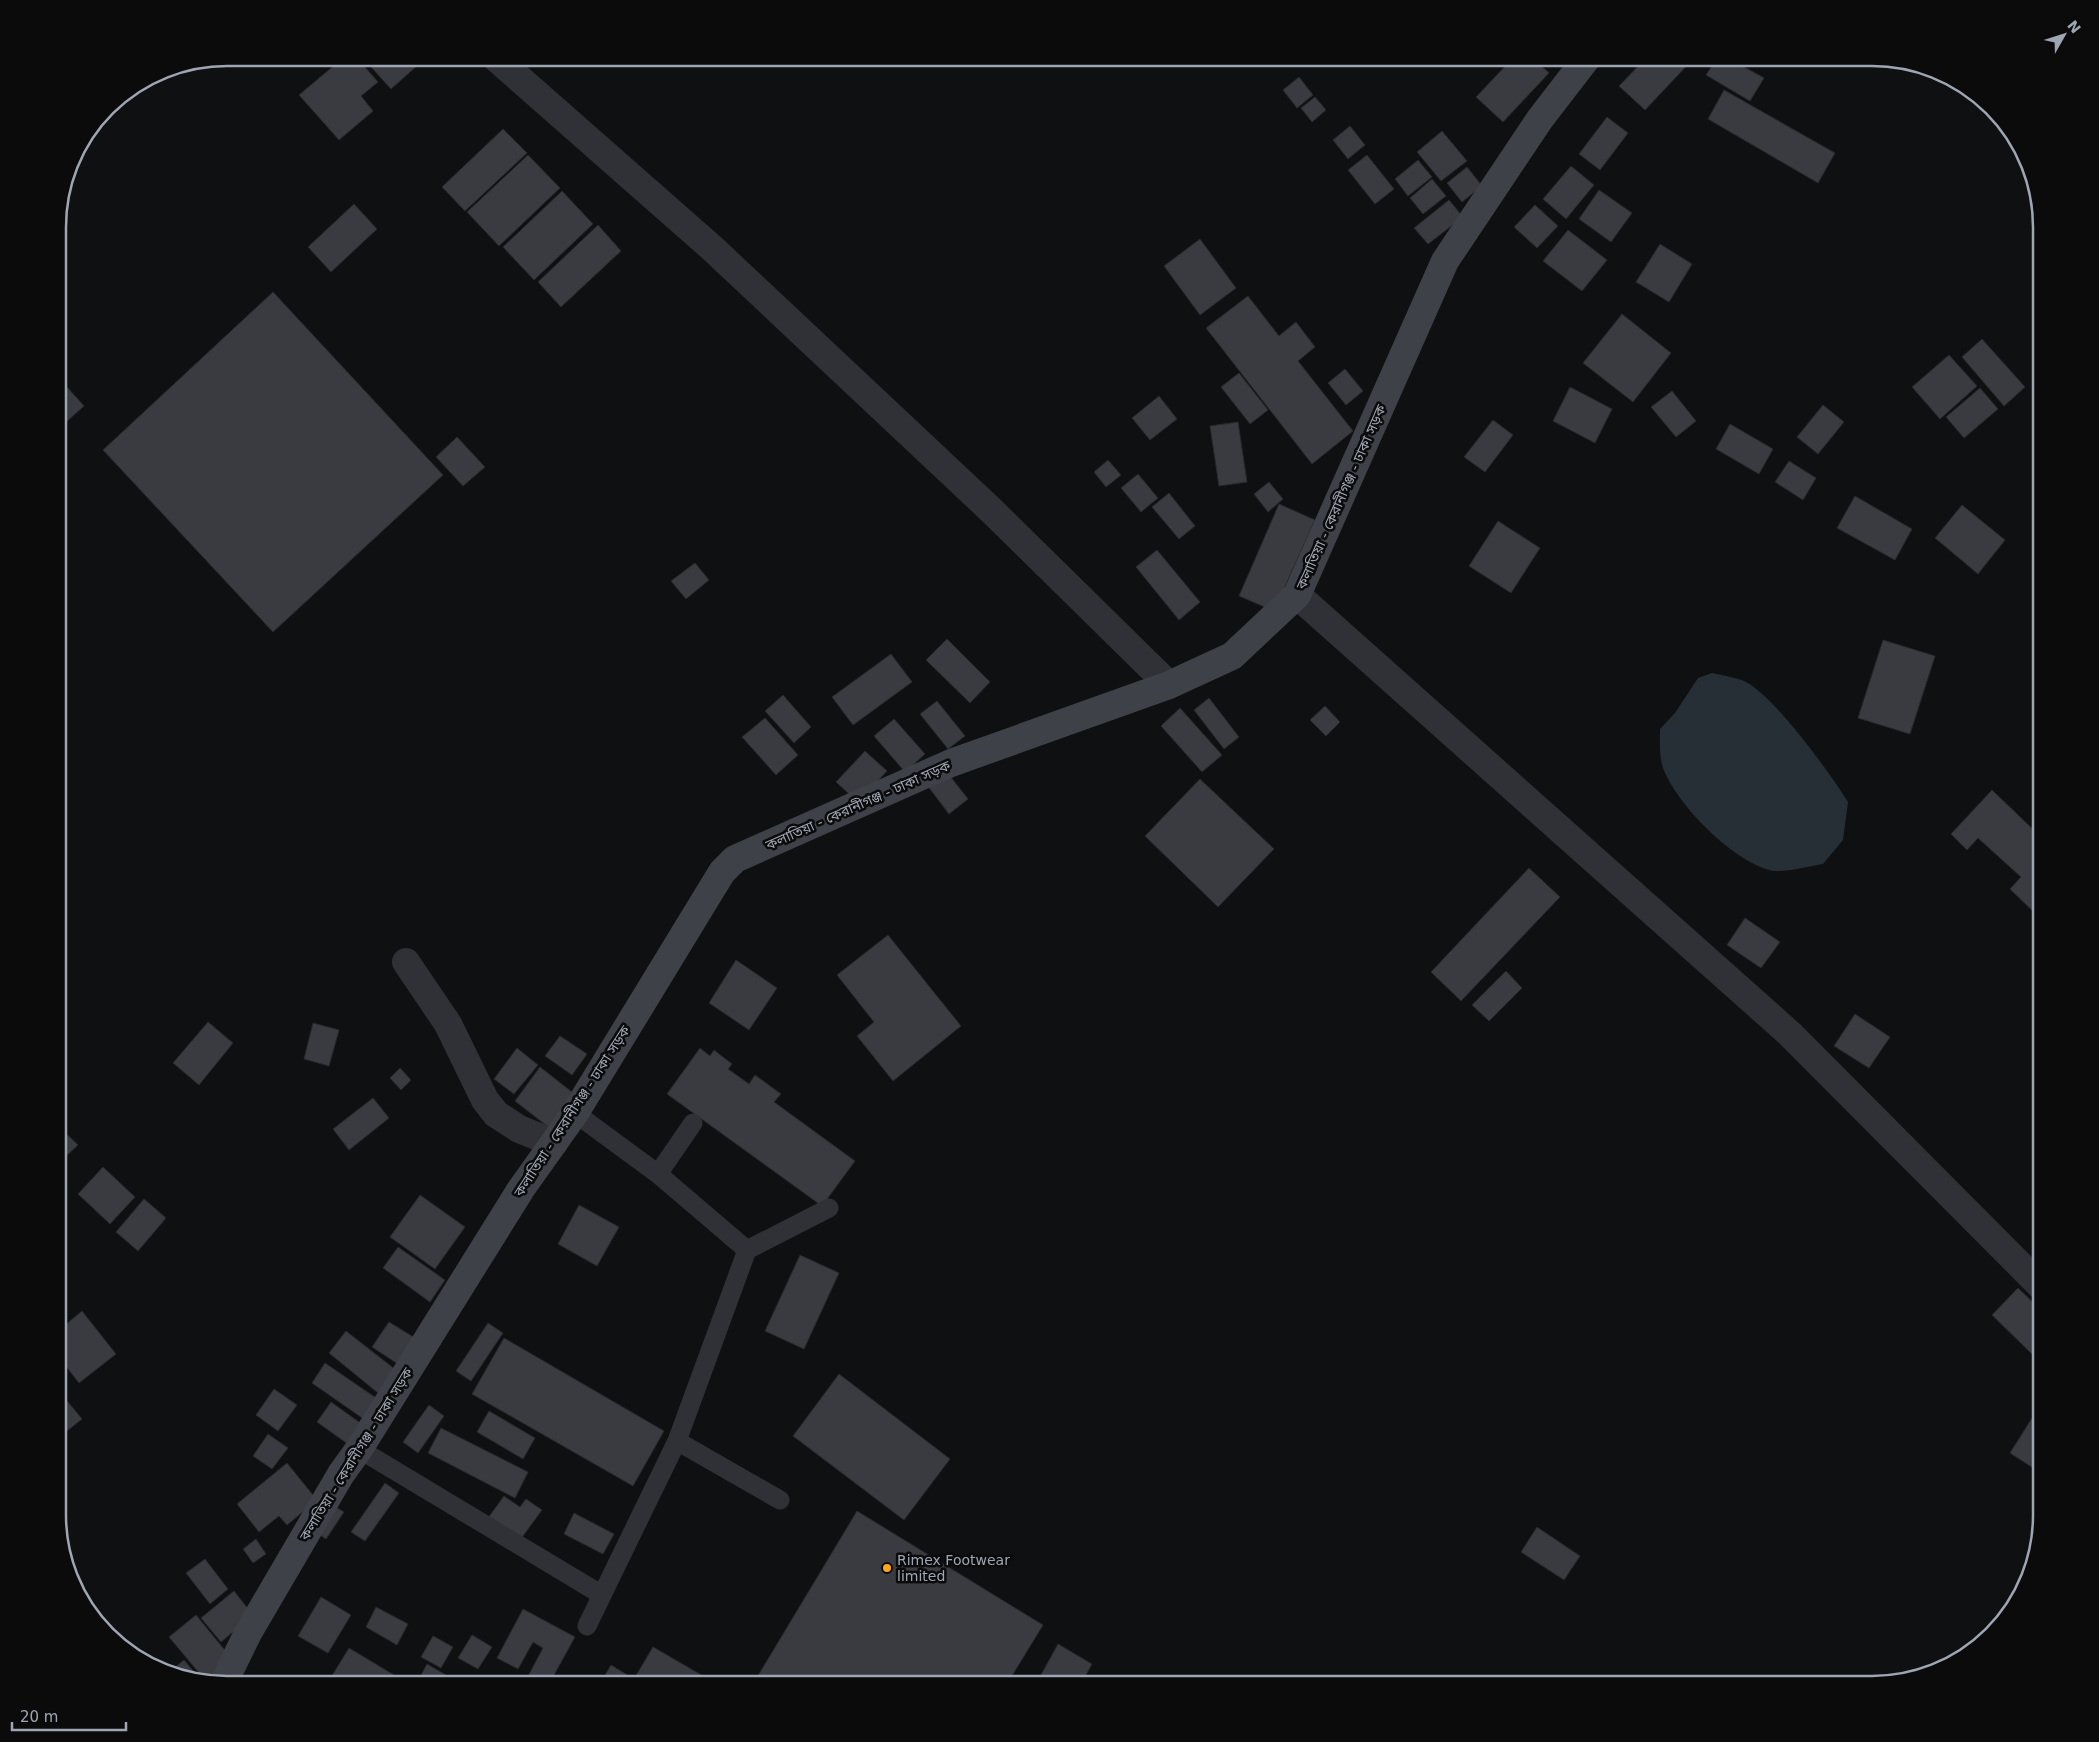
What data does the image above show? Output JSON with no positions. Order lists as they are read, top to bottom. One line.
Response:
{"streets":{"main road":["কলাতিয়া - কেরানীগঞ্জ - ঢাকা সড়ক"]},"places":["Rimex Footwear limited"],"scale_bar":"20 m","north":"top right"}
